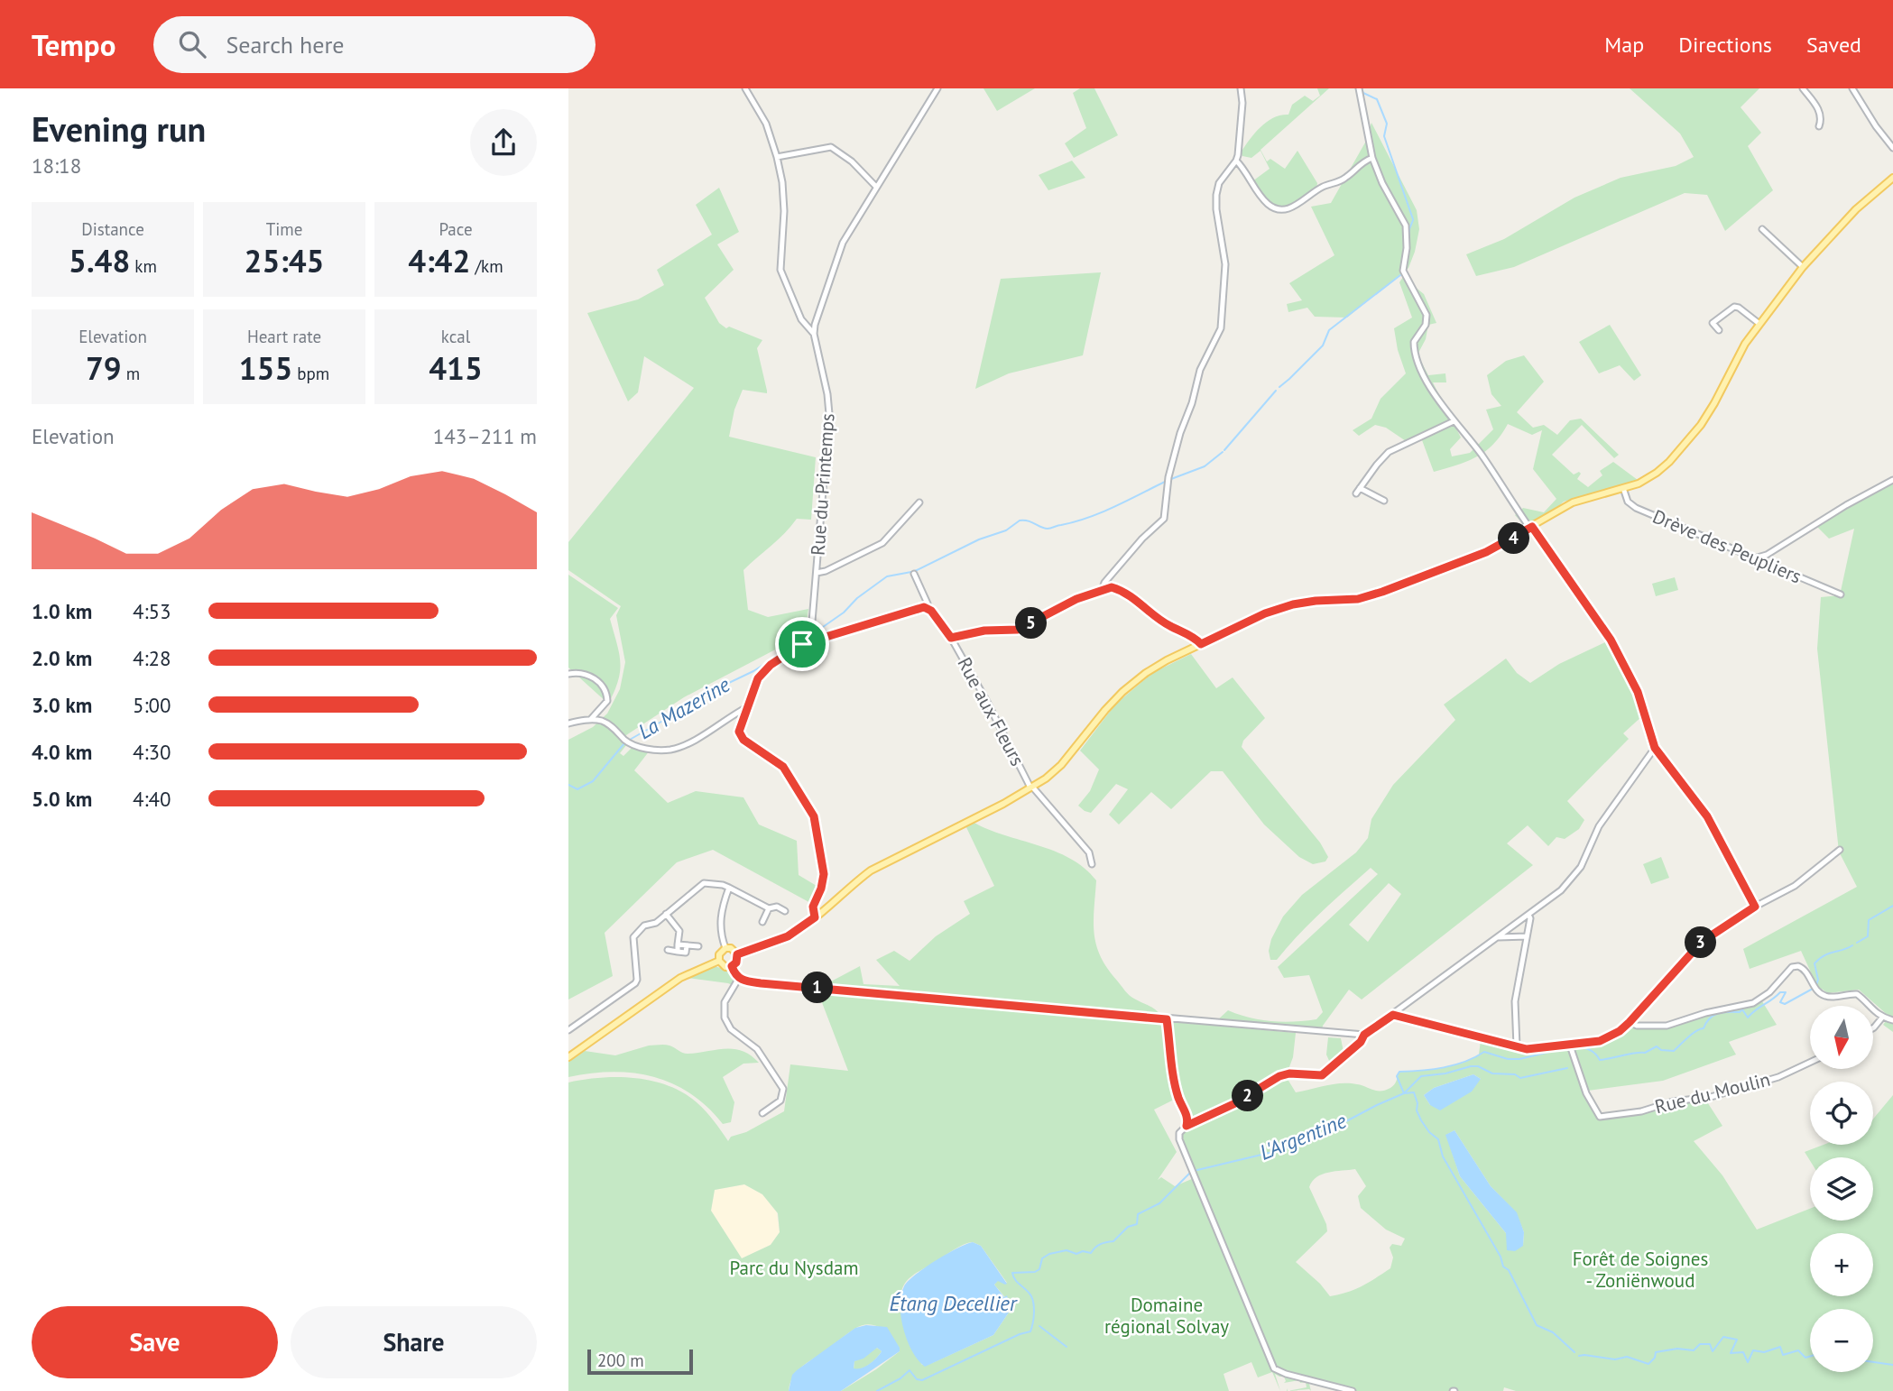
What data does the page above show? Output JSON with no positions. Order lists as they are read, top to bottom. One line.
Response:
{"streets":{"street":["Rue du Printemps","Drève des Peupliers","Rue aux Fleurs","Rue du Moulin"]},"water":["La Mazerine","L'Argentine","Étang Decellier"],"parks":["Forêt de Soignes - Zoniënwoud","Parc du Nysdam","Domaine régional Solvay"],"scale_bar":"200 m","north":"bottom","page":{"header":"Tempo","search":"Search here","nav":["Map","Directions","Saved"],"heading":["Evening run","18:18"],"stats":[["Distance","5.48 km"],["Time","25:45"],["Pace","4:42 /km"],["Elevation","79 m"],["Heart rate","155 bpm"],["kcal","415"]],"chart":["Elevation","143–211 m"],"pins":["4","5","3","1","2"],"list":[{"name":"1.0 km","note":"4:53"},{"name":"2.0 km","note":"4:28"},{"name":"3.0 km","note":"5:00"},{"name":"4.0 km","note":"4:30"},{"name":"5.0 km","note":"4:40"}],"map_buttons":["+","−"],"buttons":["Save","Share"],"scale":"200 m"}}
